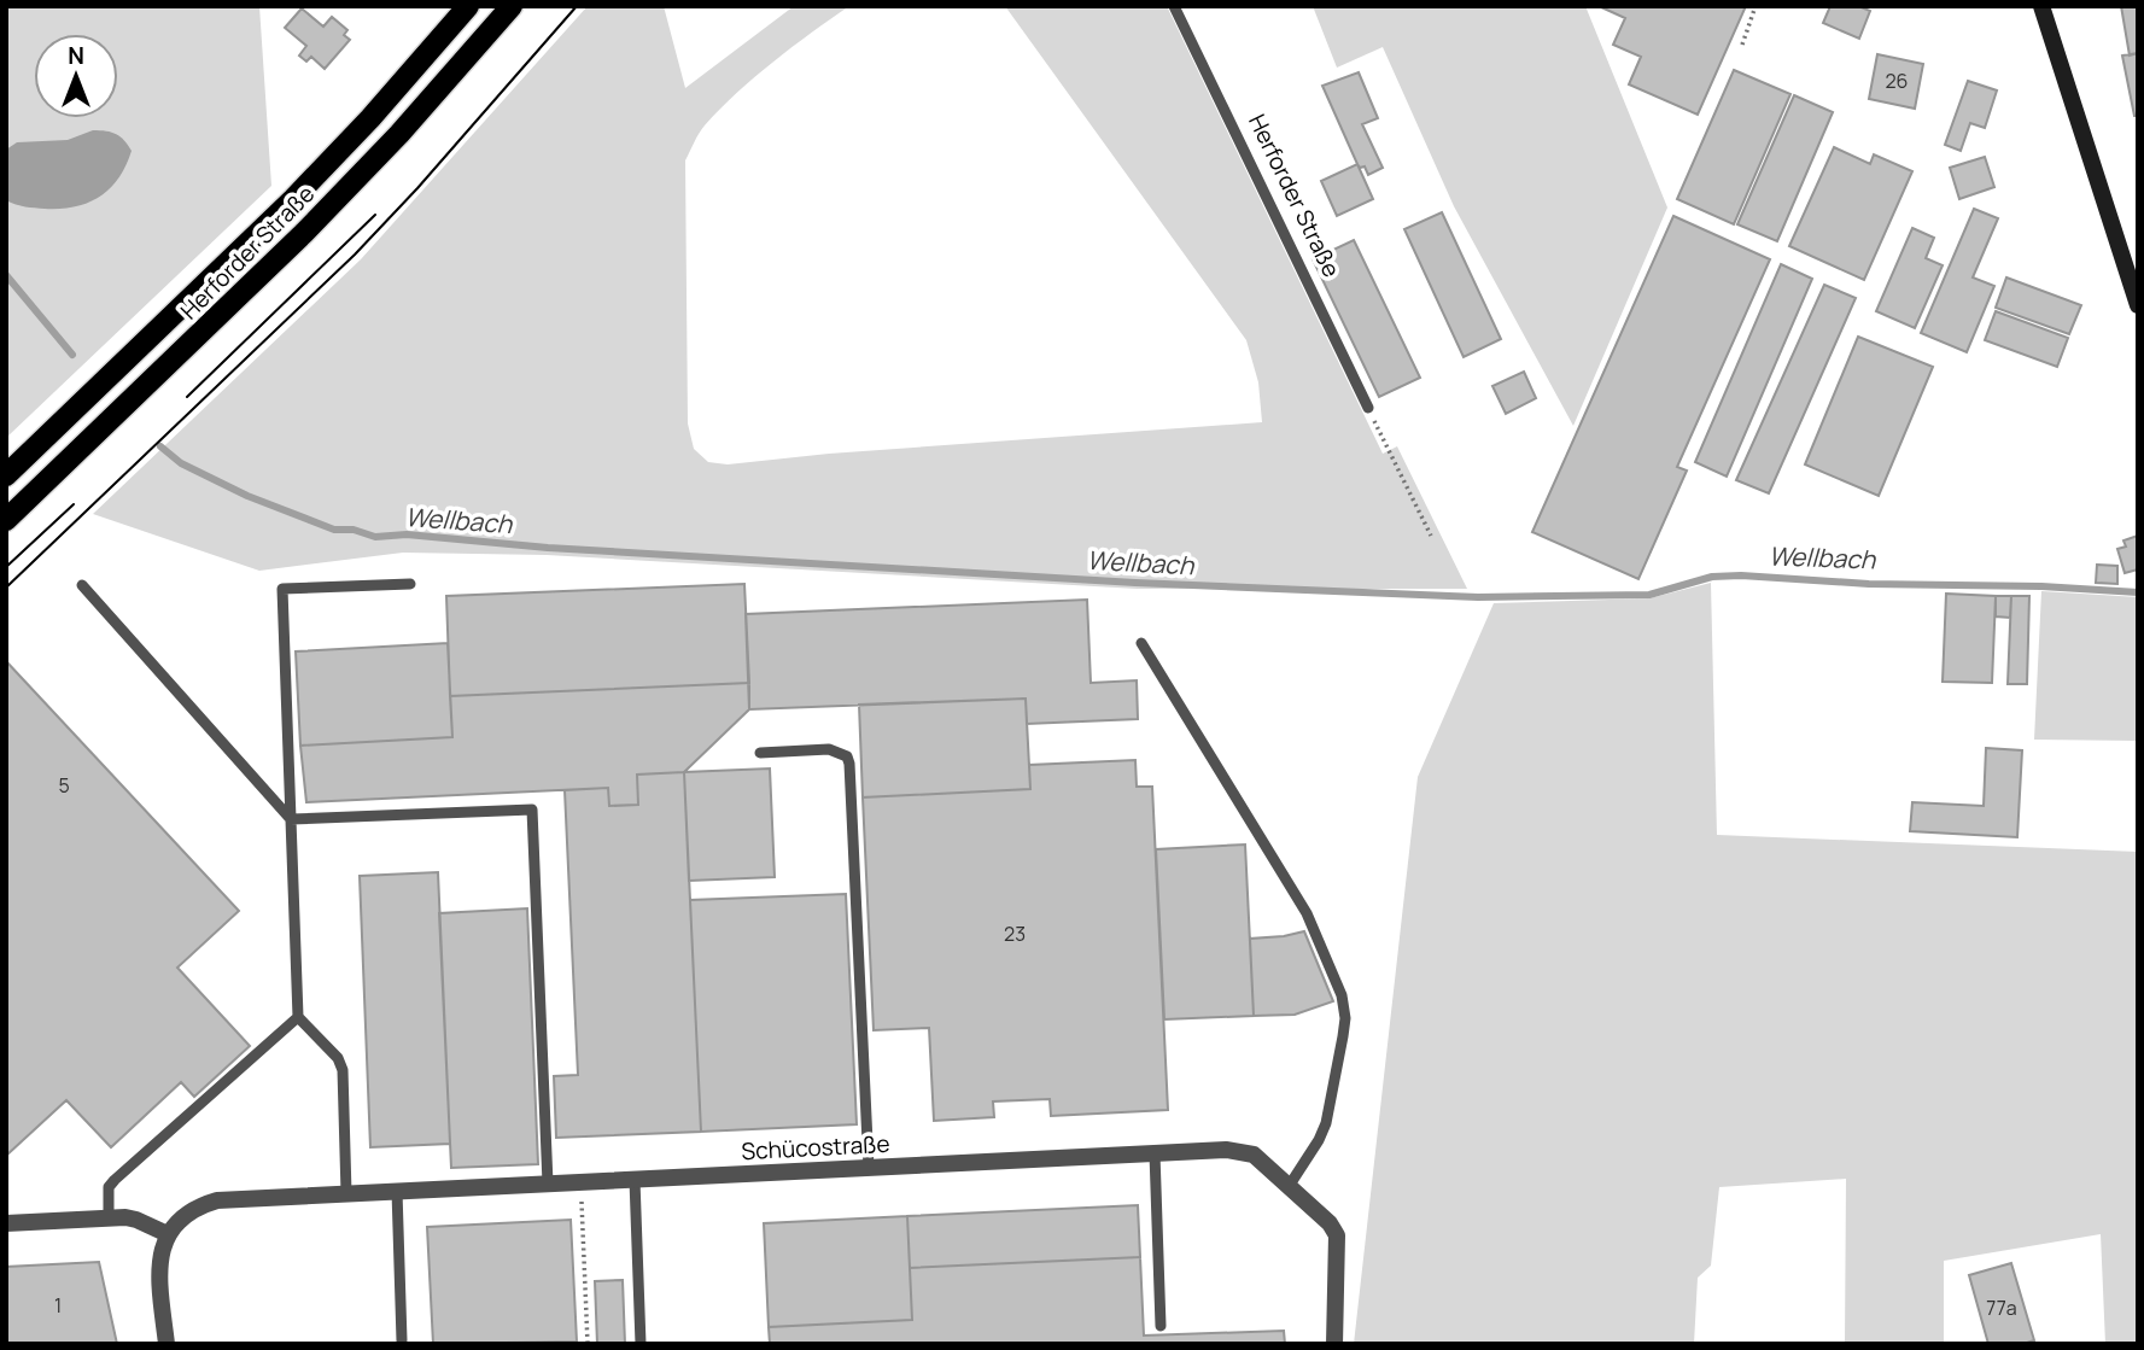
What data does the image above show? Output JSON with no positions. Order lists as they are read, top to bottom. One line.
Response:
{"streets":{"main road":["Herforder Straße"],"street":["Schücostraße"]},"water":["Wellbach"],"house_numbers":["26","5","23","1","77a"],"north":"top"}
